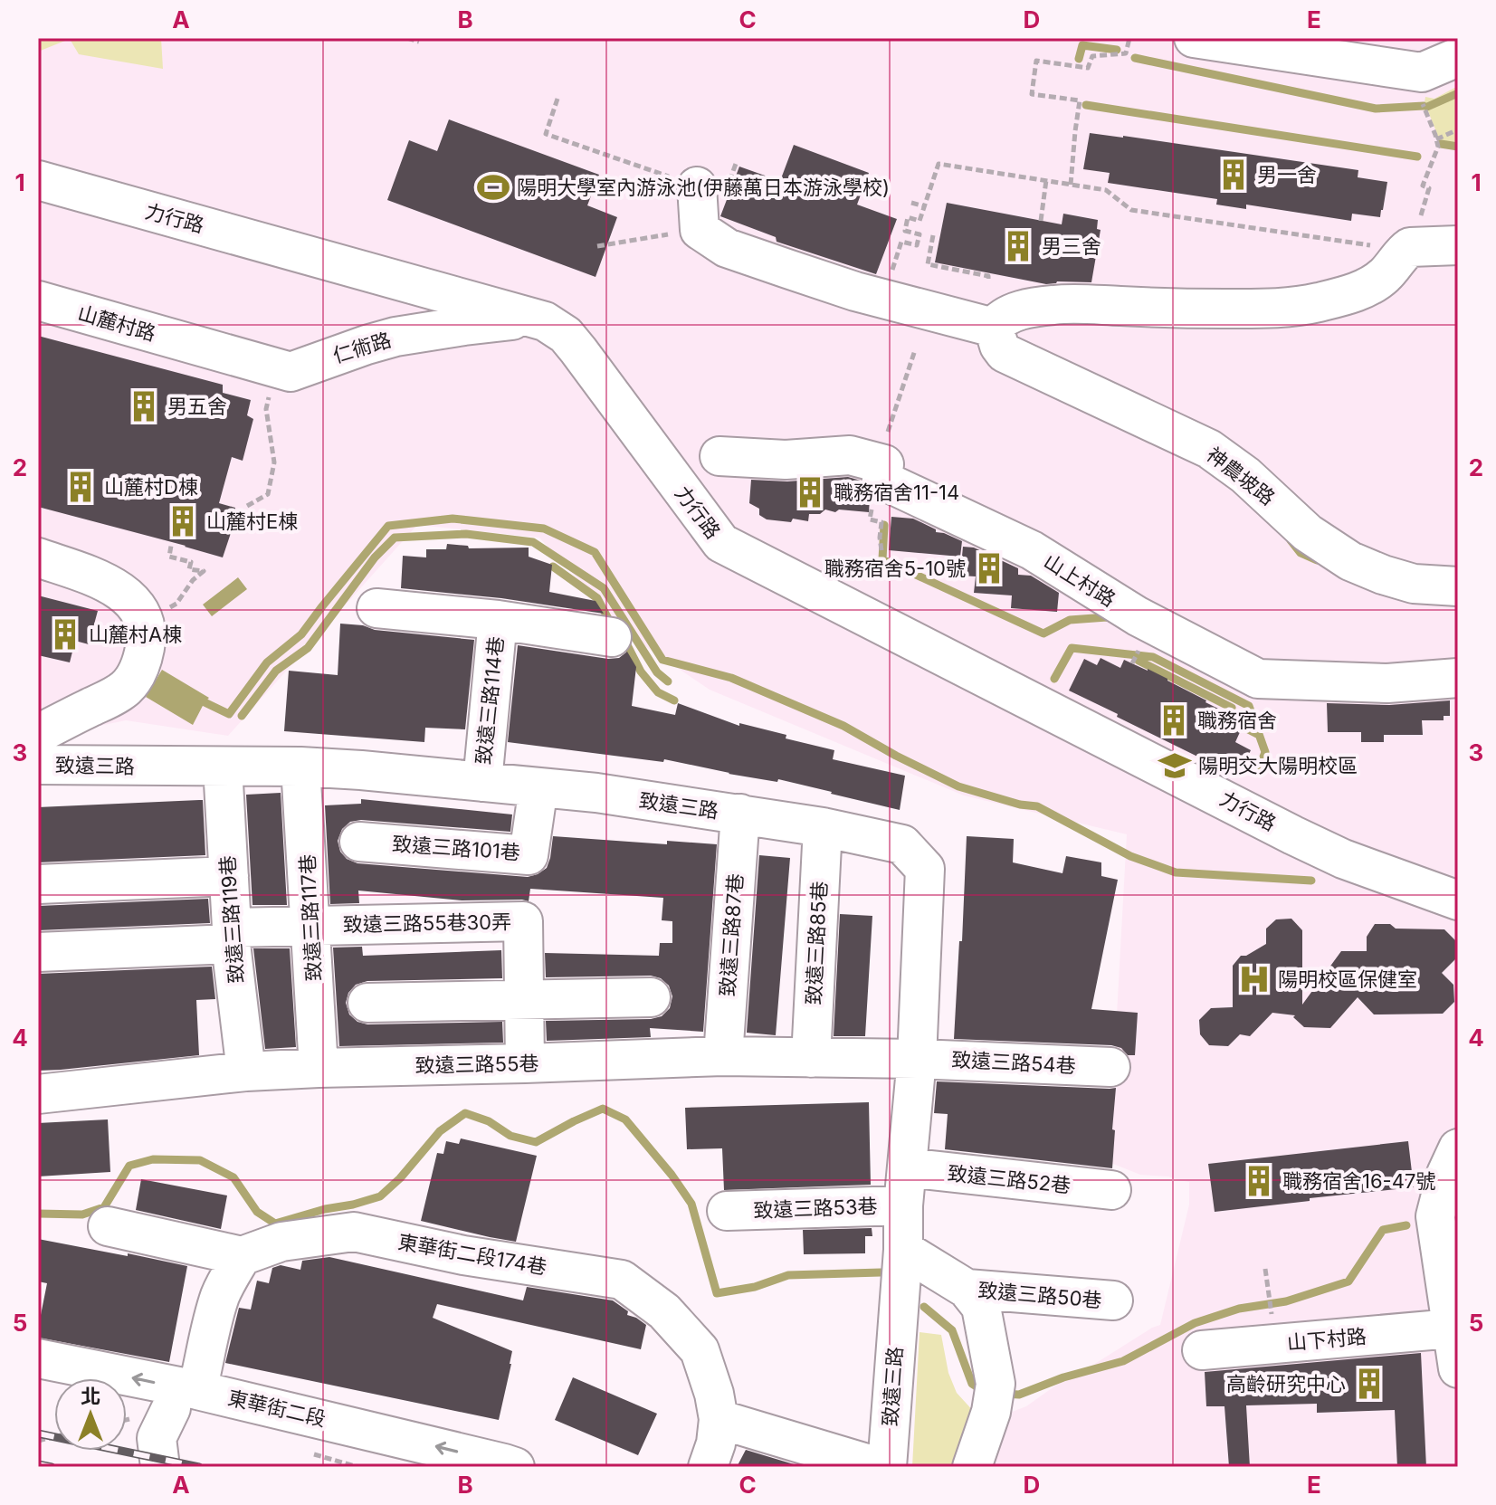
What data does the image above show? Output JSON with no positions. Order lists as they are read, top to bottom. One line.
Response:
{"streets":{"street":["力行路","山麓村路","仁術路","神農坡路","山上村路","致遠三路114巷","致遠三路","致遠三路101巷","致遠三路117巷","致遠三路119巷","致遠三路55巷30弄","致遠三路87巷","致遠三路85巷","致遠三路54巷","致遠三路55巷","致遠三路52巷","致遠三路53巷","東華街二段174巷","致遠三路50巷","山下村路","東華街二段"]},"crossings":[["力行路","仁術路"],["山麓村路","仁術路"],["致遠三路114巷","致遠三路"],["致遠三路","致遠三路101巷"],["致遠三路","致遠三路117巷"],["致遠三路","致遠三路119巷"],["致遠三路","致遠三路87巷"],["致遠三路","致遠三路85巷"],["致遠三路","致遠三路54巷"],["致遠三路","致遠三路55巷"],["致遠三路","致遠三路52巷"],["致遠三路","致遠三路53巷"],["致遠三路117巷","致遠三路55巷30弄"],["致遠三路117巷","致遠三路55巷"],["致遠三路119巷","致遠三路55巷30弄"],["致遠三路119巷","致遠三路55巷"],["致遠三路55巷30弄","致遠三路55巷"],["致遠三路87巷","致遠三路55巷"],["致遠三路85巷","致遠三路55巷"],["致遠三路54巷","致遠三路55巷"]],"one_way":["東華街二段"],"places":{"building":["男一舍","男三舍","男五舍","山麓村D棟","職務宿舍11-14","山麓村E棟","職務宿舍5-10號","山麓村A棟","職務宿舍","職務宿舍16-47號","高齡研究中心"],"sports":["陽明大學室內游泳池(伊藤萬日本游泳學校)"],"school or university":["陽明交大陽明校區"],"hospital":["陽明校區保健室"]},"north":"top","grid":{"columns":["A","B","C","D","E"],"rows":["1","2","3","4","5"]}}
